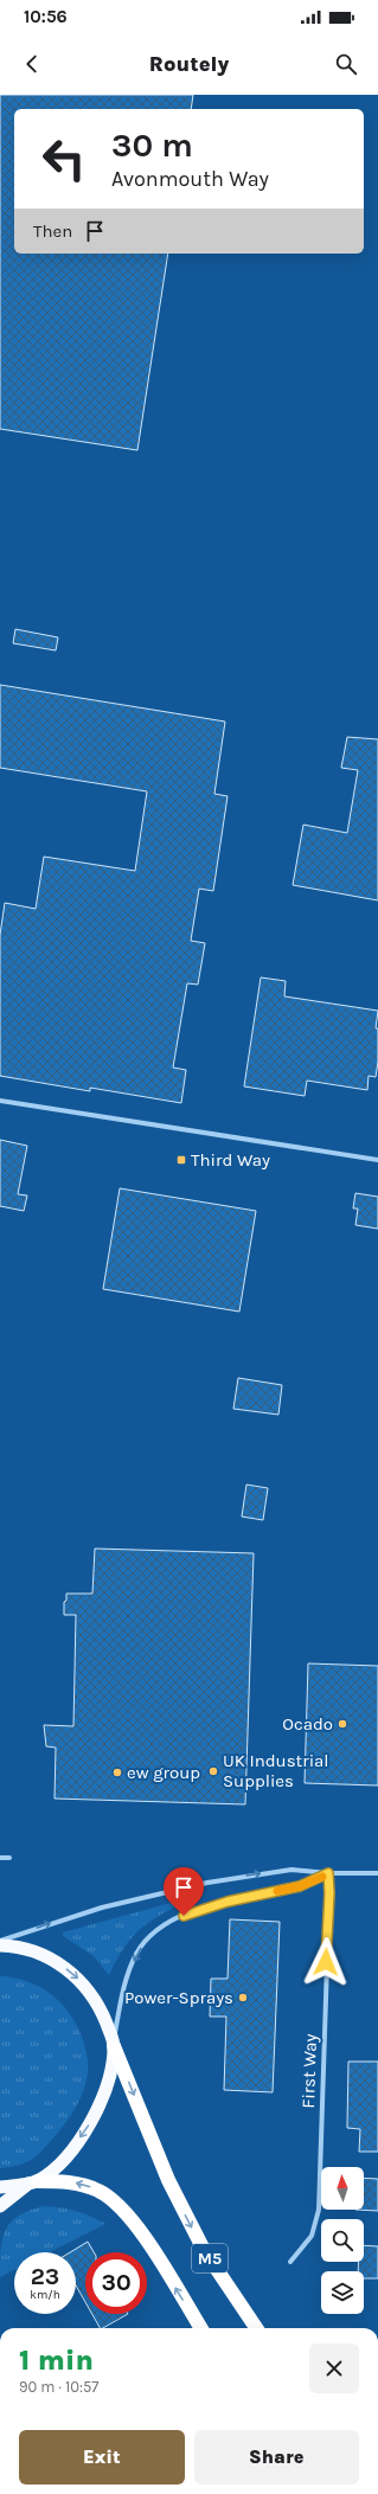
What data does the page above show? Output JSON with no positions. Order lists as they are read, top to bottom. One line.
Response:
{"streets":{"highway":["M5"],"street":["First Way"]},"places":{"transit":["Third Way"],"other":["Ocado","UK Industrial Supplies","ew group","Power-Sprays"]},"north":"top","page":{"status":"10:56","header":"Routely","turn":["30 m","Avonmouth Way"],"then":"Then","speed":"23 km/h","limit":"30","heading":["1 min","90 m · 10:57"],"buttons":["Exit","Share"]}}
